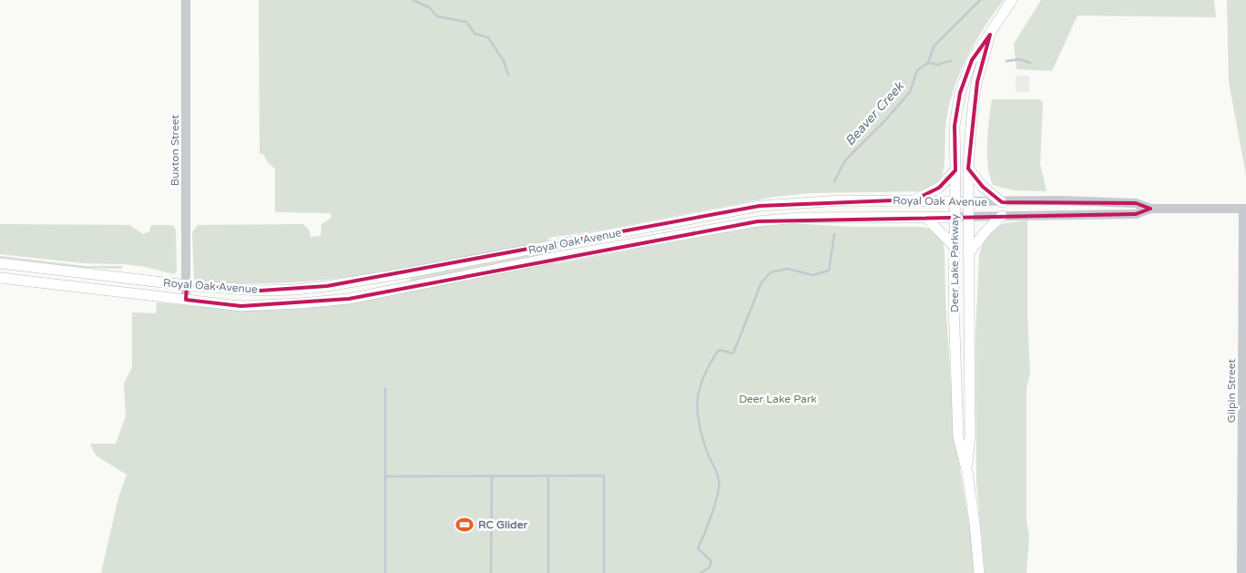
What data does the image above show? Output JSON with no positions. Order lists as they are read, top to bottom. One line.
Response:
{"streets":{"main road":["Royal Oak Avenue","Deer Lake Parkway"],"street":["Buxton Street","Gilpin Street"]},"crossings":[["Buxton Street","Royal Oak Avenue"],["Royal Oak Avenue","Deer Lake Parkway"],["Royal Oak Avenue","Gilpin Street"]],"water":["Beaver Creek"],"parks":["Deer Lake Park"],"places":{"sports":["RC Glider"]}}
